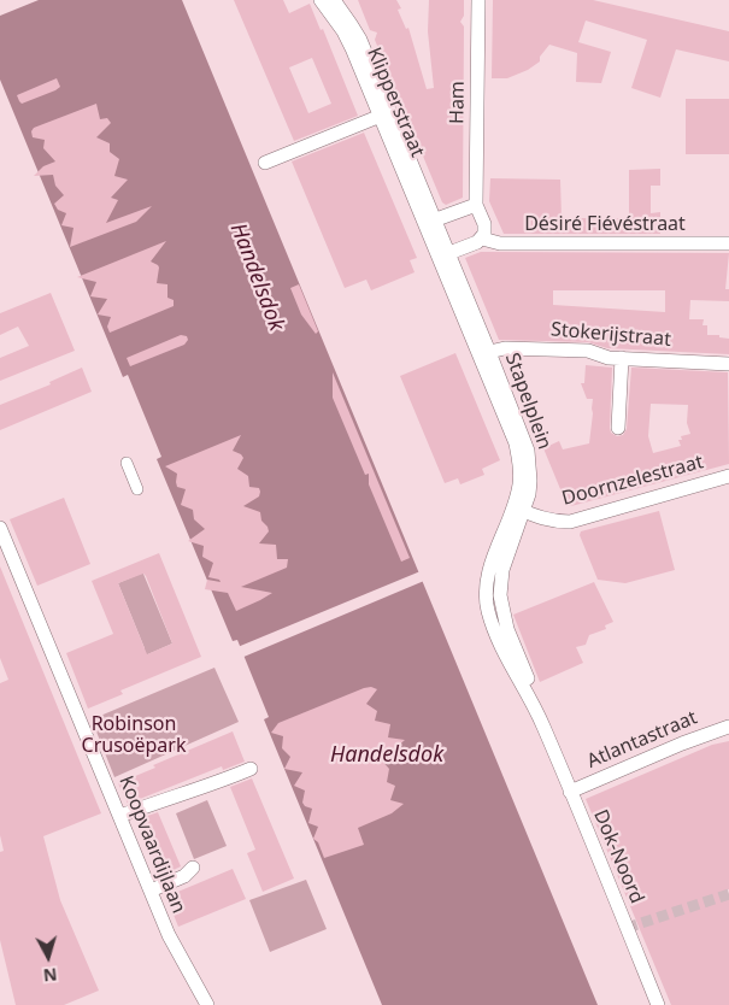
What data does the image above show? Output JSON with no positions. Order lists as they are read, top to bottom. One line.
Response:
{"streets":{"street":["Klipperstraat","Ham","Désiré Fiévéstraat","Stokerijstraat","Stapelplein","Doornzelestraat","Atlantastraat","Koopvaardijlaan","Dok-Noord"]},"crossings":[["Klipperstraat","Stapelplein"],["Ham","Désiré Fiévéstraat"],["Stokerijstraat","Stapelplein"],["Stapelplein","Doornzelestraat"],["Stapelplein","Dok-Noord"],["Atlantastraat","Dok-Noord"]],"water":["Handelsdok"],"parks":["Robinson Crusoëpark"],"north":"bottom"}
